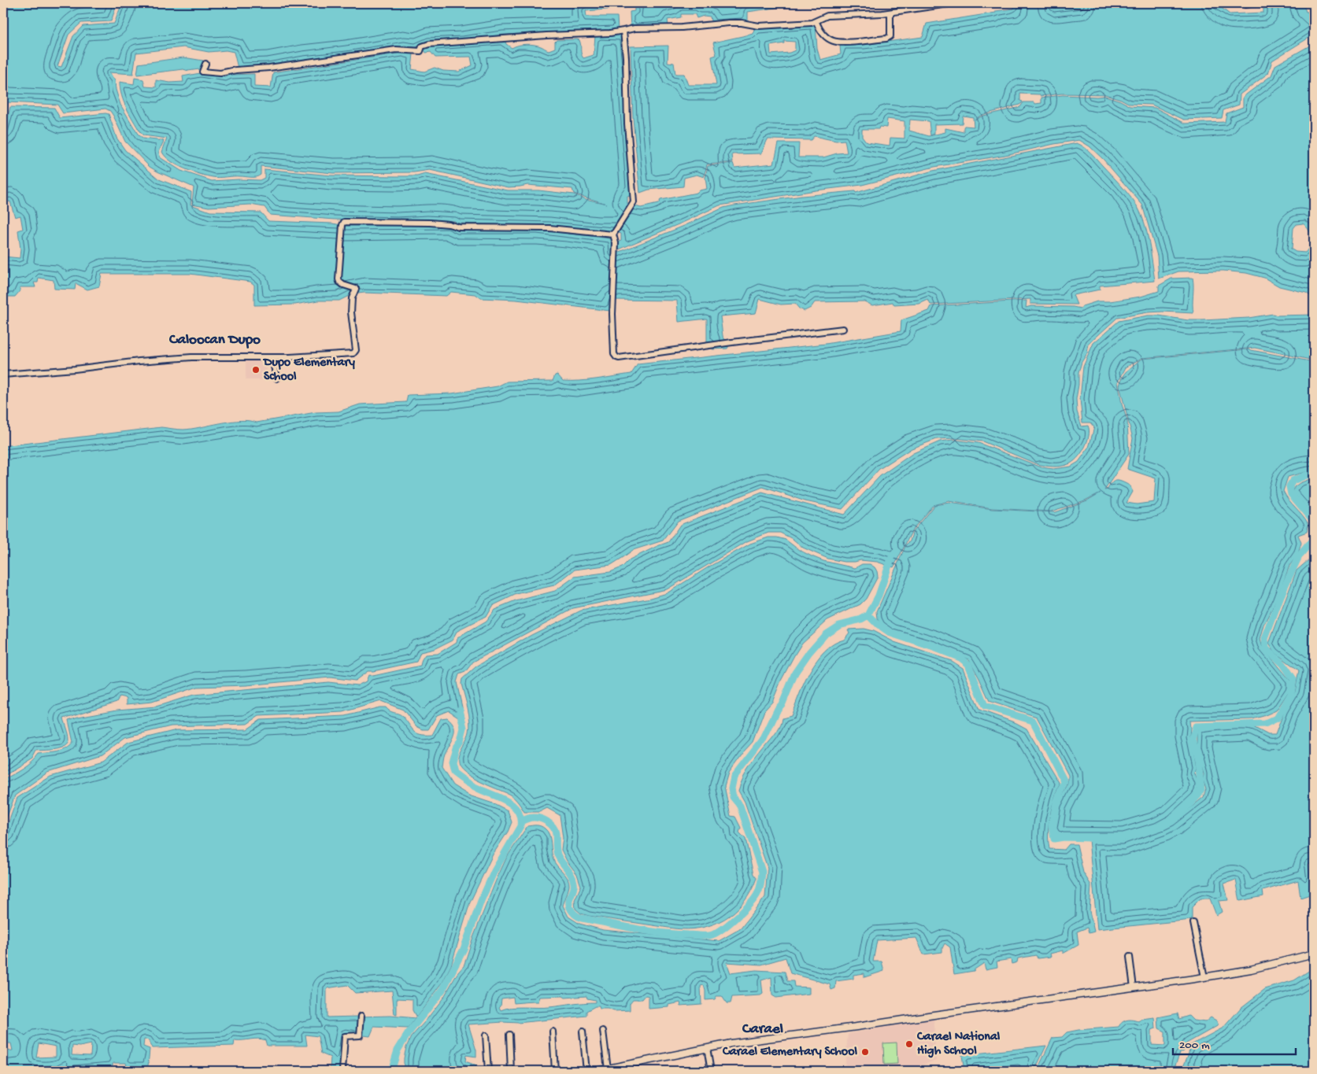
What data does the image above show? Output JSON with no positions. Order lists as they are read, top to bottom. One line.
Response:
{"districts":["Caloocan Dupo","Carael"],"places":["Dupo Elementary School","Carael National High School","Carael Elementary School"],"scale_bar":"200 m"}
